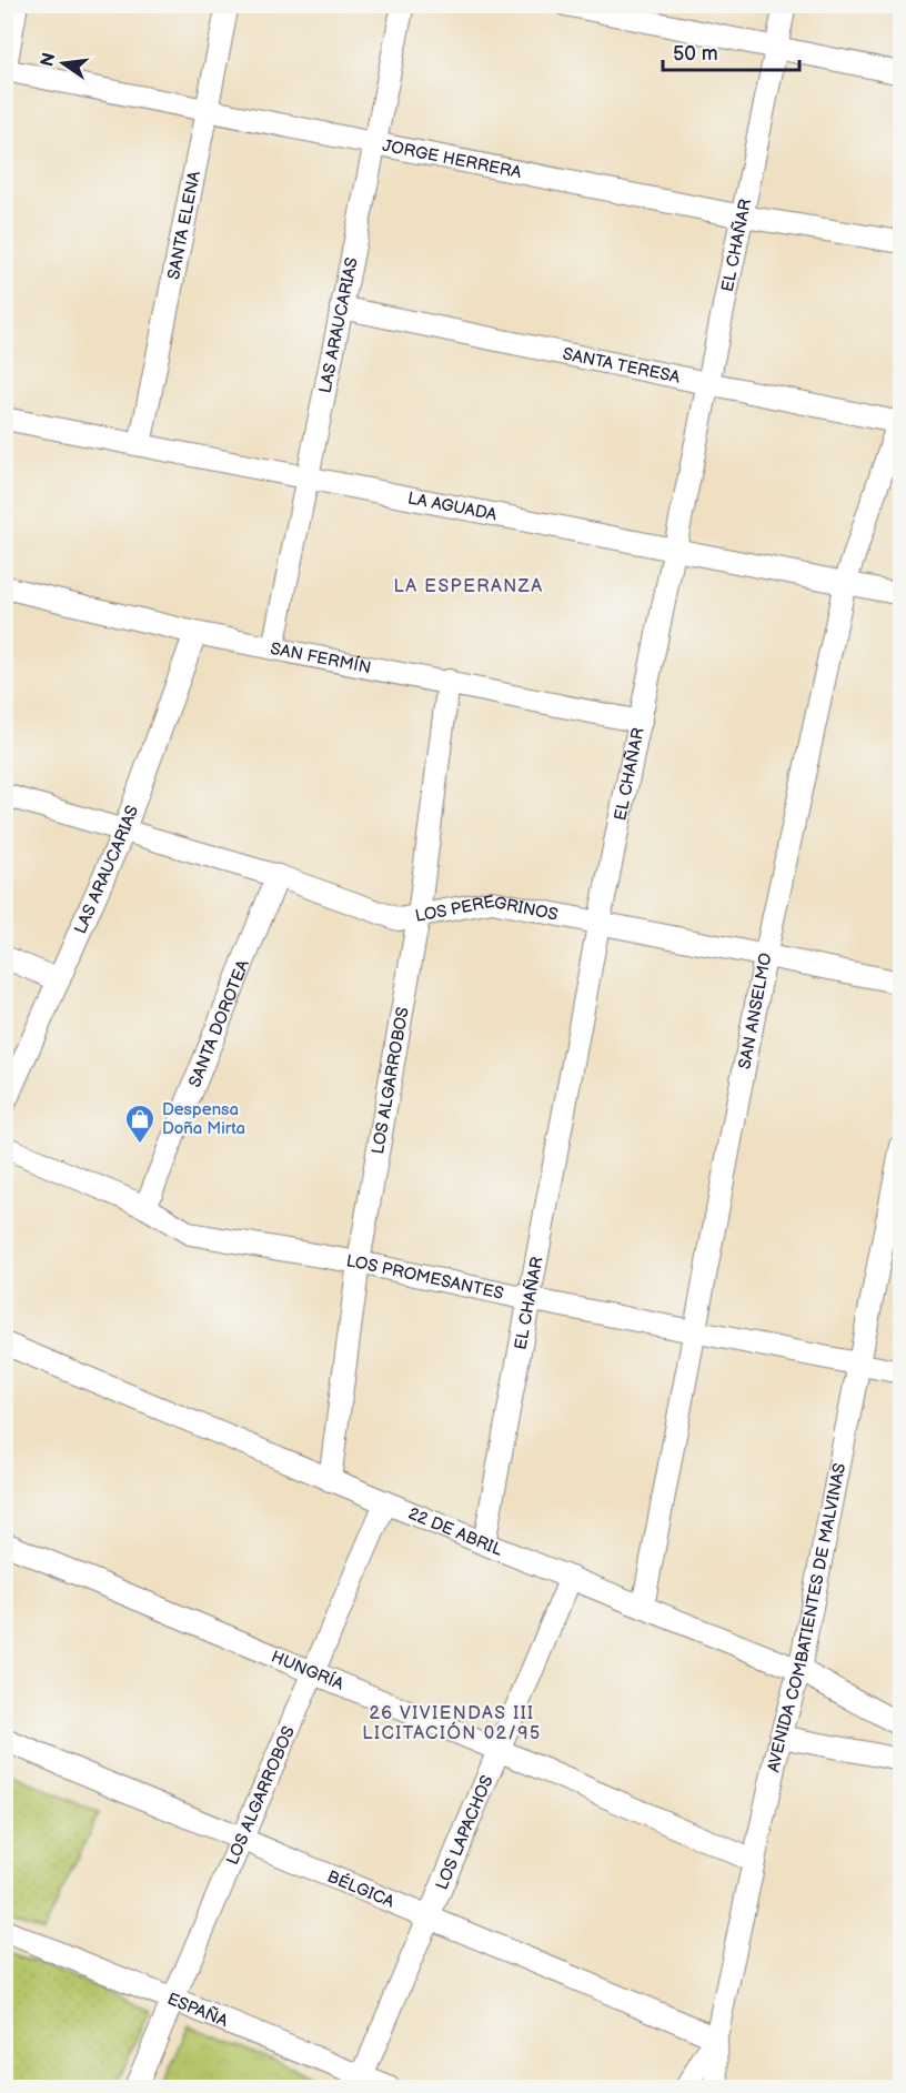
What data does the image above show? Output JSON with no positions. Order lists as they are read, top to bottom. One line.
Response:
{"streets":{"street":["JORGE HERRERA","SANTA ELENA","EL CHAÑAR","LAS ARAUCARIAS","SANTA TERESA","LA AGUADA","SAN FERMÍN","LOS PEREGRINOS","SAN ANSELMO","SANTA DOROTEA","LOS ALGARROBOS","LOS PROMESANTES","22 DE ABRIL","AVENIDA COMBATIENTES DE MALVINAS","HUNGRÍA","LOS LAPACHOS","BÉLGICA","ESPAÑA"]},"crossings":[["JORGE HERRERA","SANTA ELENA"],["JORGE HERRERA","EL CHAÑAR"],["JORGE HERRERA","LAS ARAUCARIAS"],["SANTA ELENA","LA AGUADA"],["EL CHAÑAR","SANTA TERESA"],["EL CHAÑAR","LA AGUADA"],["EL CHAÑAR","SAN FERMÍN"],["EL CHAÑAR","LOS PEREGRINOS"],["EL CHAÑAR","LOS PROMESANTES"],["EL CHAÑAR","22 DE ABRIL"],["LAS ARAUCARIAS","SANTA TERESA"],["LAS ARAUCARIAS","LA AGUADA"],["LAS ARAUCARIAS","SAN FERMÍN"],["LAS ARAUCARIAS","LOS PEREGRINOS"],["SANTA TERESA","SAN ANSELMO"],["LA AGUADA","SAN ANSELMO"],["SAN FERMÍN","LOS ALGARROBOS"],["LOS PEREGRINOS","SAN ANSELMO"],["LOS PEREGRINOS","SANTA DOROTEA"],["LOS PEREGRINOS","LOS ALGARROBOS"],["SAN ANSELMO","LOS PROMESANTES"],["SAN ANSELMO","22 DE ABRIL"],["SANTA DOROTEA","LOS PROMESANTES"],["LOS ALGARROBOS","LOS PROMESANTES"],["LOS ALGARROBOS","22 DE ABRIL"],["LOS ALGARROBOS","HUNGRÍA"],["LOS ALGARROBOS","BÉLGICA"],["LOS ALGARROBOS","ESPAÑA"],["LOS PROMESANTES","AVENIDA COMBATIENTES DE MALVINAS"],["22 DE ABRIL","AVENIDA COMBATIENTES DE MALVINAS"],["22 DE ABRIL","LOS LAPACHOS"],["AVENIDA COMBATIENTES DE MALVINAS","HUNGRÍA"],["AVENIDA COMBATIENTES DE MALVINAS","BÉLGICA"],["HUNGRÍA","LOS LAPACHOS"],["LOS LAPACHOS","BÉLGICA"],["LOS LAPACHOS","ESPAÑA"]],"districts":["LA ESPERANZA","26 VIVIENDAS III LICITACIÓN 02/95"],"places":{"shop":["Despensa Doña Mirta"]},"scale_bar":"50 m","north":"left"}
